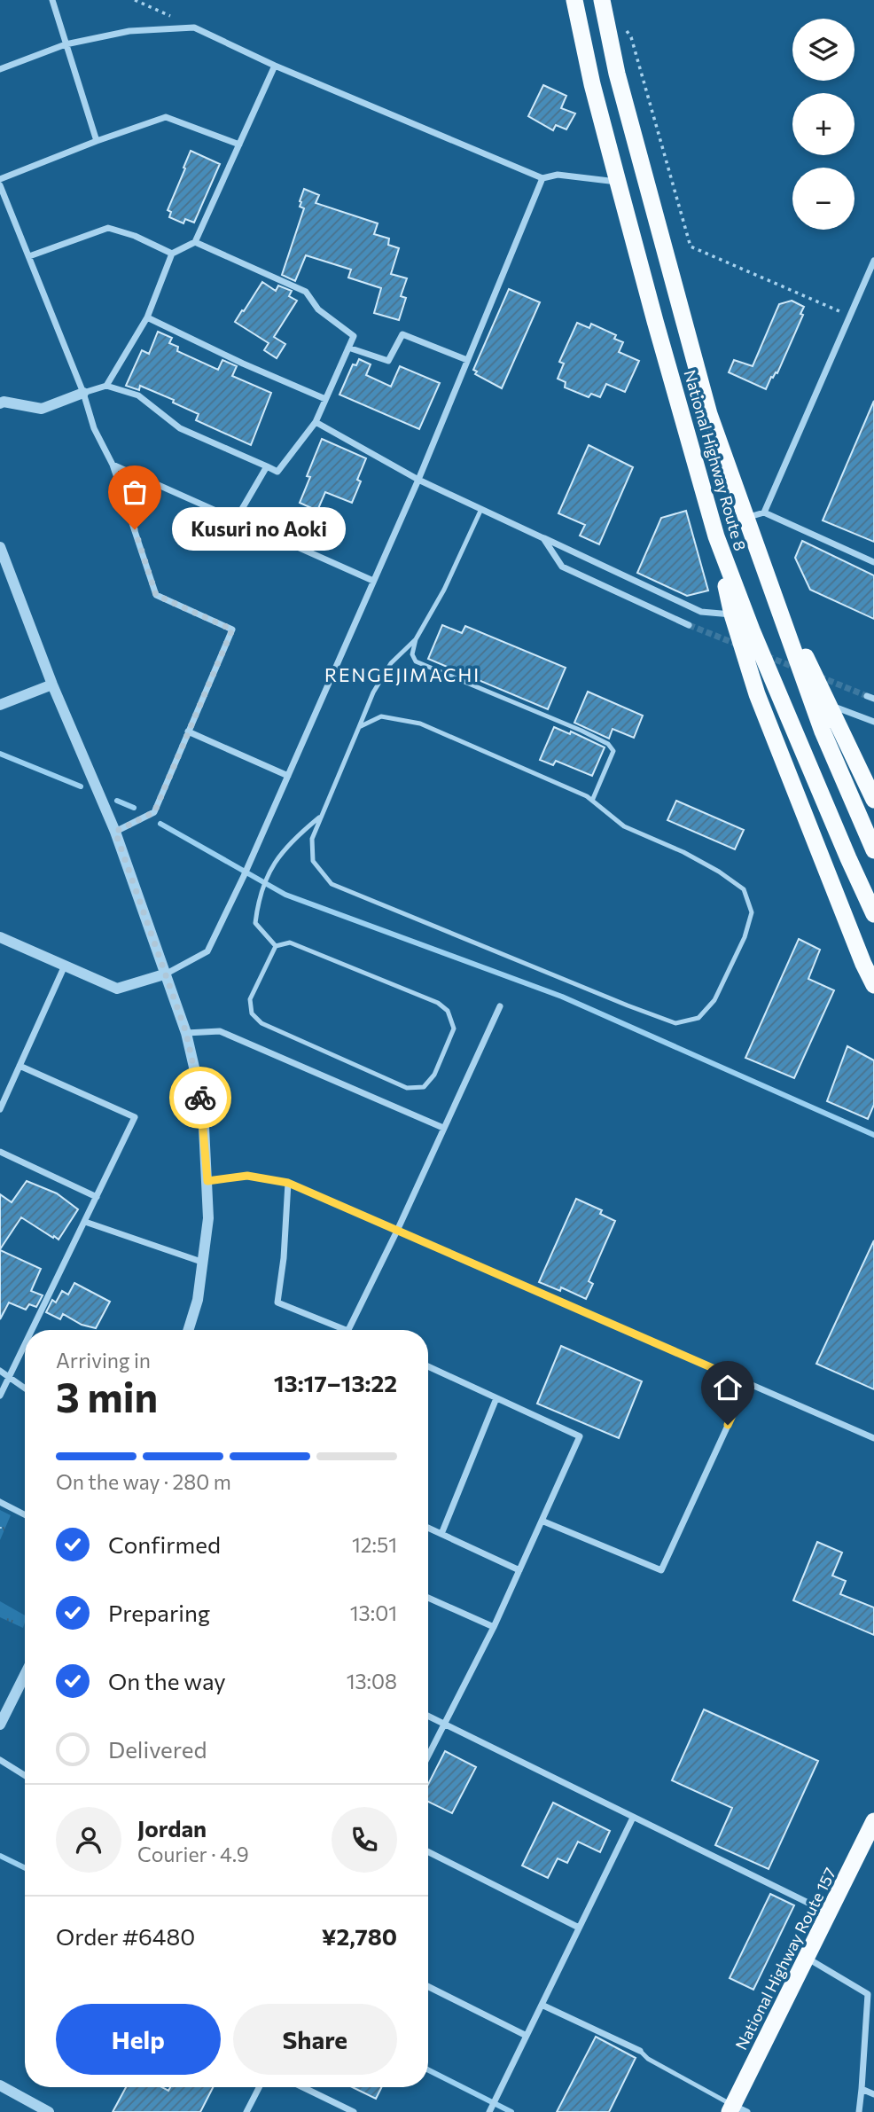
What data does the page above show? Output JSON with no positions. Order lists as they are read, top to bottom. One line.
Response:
{"streets":{"highway":["National Highway Route 8","National Highway Route 157"]},"districts":["RENGEJIMACHI"],"places":["Kusuri no Aoki"],"page":{"map_buttons":["+","−"],"bubble":"Kusuri no Aoki","heading":["3 min","Arriving in","13:17–13:22"],"panel":["Jordan","Courier · 4.9","Order #6480","¥2,780"],"bar":"On the way · 280 m","list":[["Confirmed","12:51"],["Preparing","13:01"],["On the way","13:08"],"Delivered"],"buttons":["Help","Share"]}}
